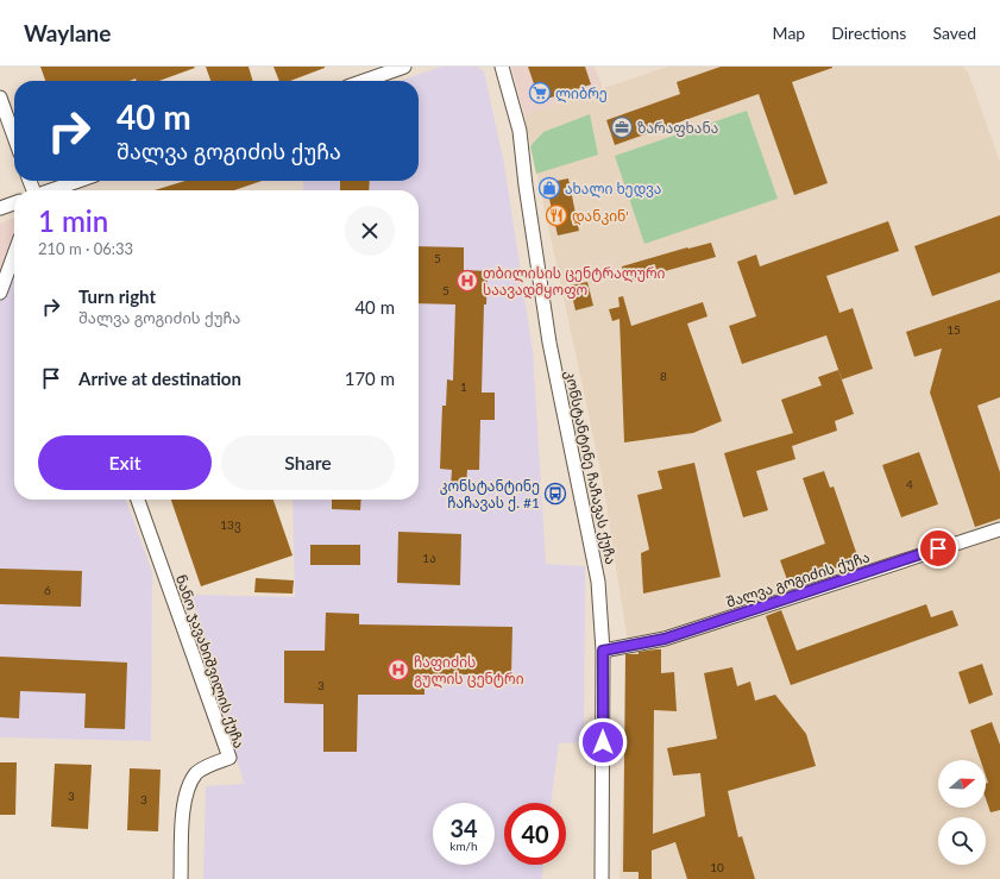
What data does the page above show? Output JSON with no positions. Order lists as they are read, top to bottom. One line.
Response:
{"streets":{"street":["კონსტანტინე ჩაჩავას ქუჩა","შალვა გოგიძის ქუჩა","ნანო ჯავახიშვილის ქუჩა"]},"crossings":[["კონსტანტინე ჩაჩავას ქუჩა","შალვა გოგიძის ქუჩა"]],"places":{"supermarket":["ლიბრე"],"office":["ზარაფხანა"],"shop":["ახალი ხედვა"],"restaurant":["დანკინ'"],"hospital":["თბილისის ცენტრალური საავადმყოფო","ჩაფიძის გულის ცენტრი"],"bus stop":["კონსტანტინე ჩაჩავას ქ. #1"]},"house_numbers":["5","5","15","8","1","4","13ვ","1ა","6","3","3","3","10"],"north":"right","page":{"header":"Waylane","nav":["Map","Directions","Saved"],"turn":["40 m","შალვა გოგიძის ქუჩა"],"heading":["1 min","210 m · 06:33"],"list":[{"name":"Turn right","note":"შალვა გოგიძის ქუჩა","value":"40 m"},{"name":"Arrive at destination","value":"170 m"}],"buttons":["Exit","Share"],"speed":"34 km/h","limit":"40"}}
